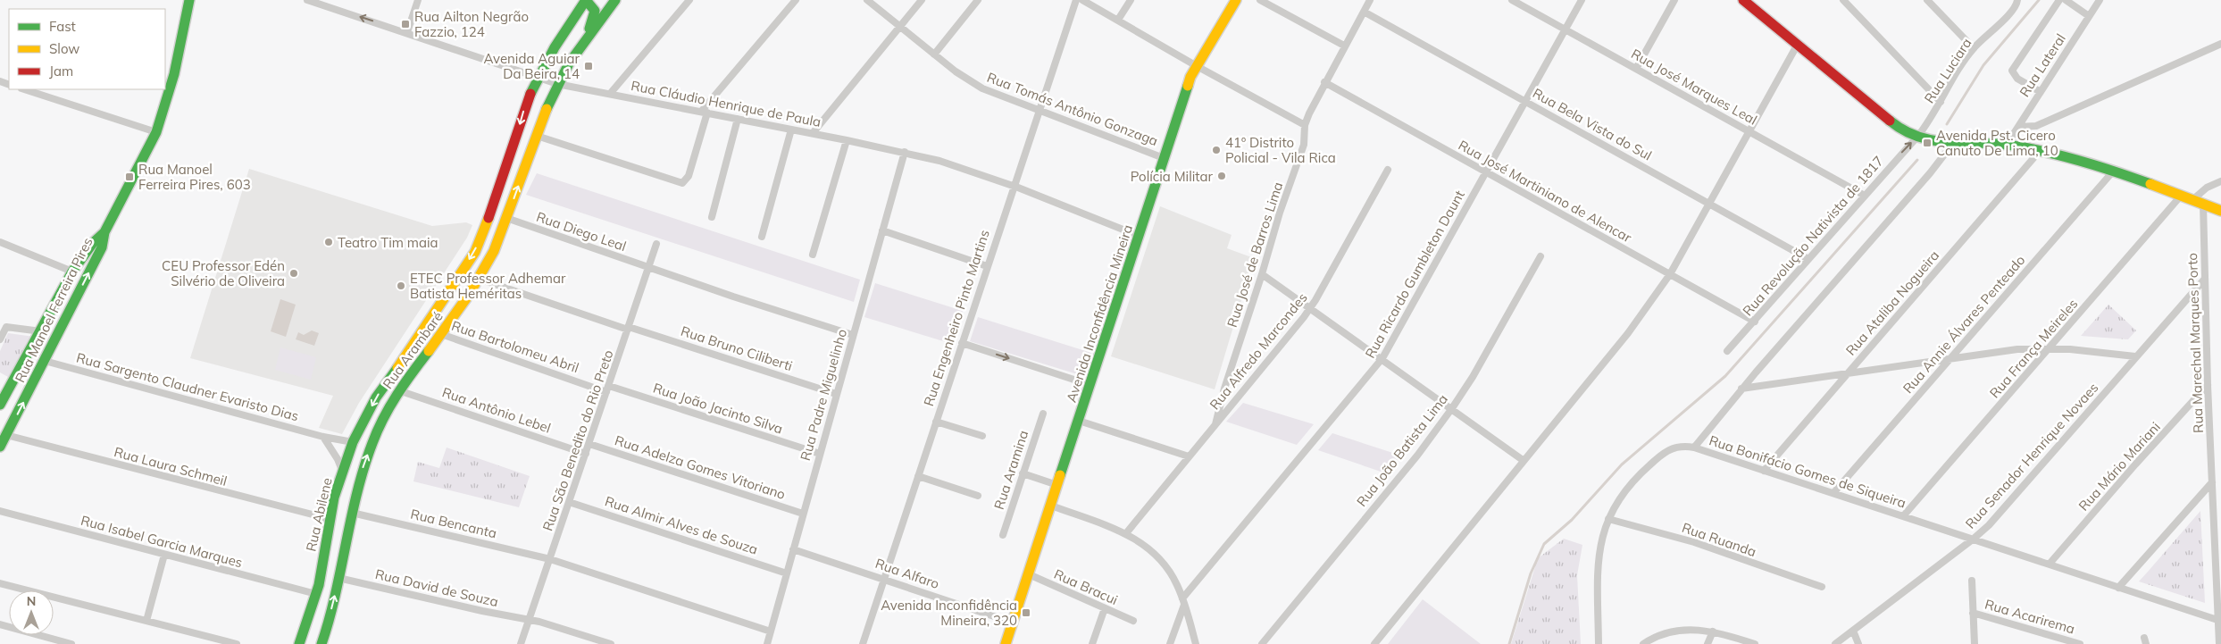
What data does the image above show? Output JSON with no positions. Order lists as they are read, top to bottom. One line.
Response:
{"streets":{"main road":["Rua Manoel Ferreira Pires","Avenida Inconfidência Mineira","Rua Arambaré","Rua Abilene"],"street":["Rua Lateral","Rua Luciara","Rua José Marques Leal","Rua Cláudio Henrique de Paula","Rua Tomás Antônio Gonzaga","Rua Bela Vista do Sul","Rua José Martiniano de Alencar","Rua Diego Leal","Rua Revolução Nativista de 1817","Rua José de Barros Lima","Rua Ricardo Gumbleton Daunt","Rua Ataliba Nogueira","Rua Engenheiro Pinto Martins","Rua Annie Álvares Penteado","Rua Marechal Marques Porto","Rua Bartolomeu Abril","Rua Bruno Ciliberti","Rua França Meireles","Rua Alfredo Marcondes","Rua Sargento Claudner Evaristo Dias","Rua Padre Miguelinho","Rua João Jacinto Silva","Rua Antônio Lebel","Rua São Benedito do Rio Preto","Rua João Batista Lima","Rua Senador Henrique Novaes","Rua Laura Schmeil","Rua Mário Mariani","Rua Adelza Gomes Vitoriano","Rua Aramina","Rua Bonifácio Gomes de Siqueira","Rua Bencanta","Rua Almir Alves de Souza","Rua Ruanda","Rua Isabel Garcia Marques","Rua Alfaro","Rua Bracui","Rua David de Souza","Rua Acarirema"]},"crossings":[["Rua Luciara","Rua Revolução Nativista de 1817"],["Rua José Marques Leal","Rua Revolução Nativista de 1817"],["Rua José Marques Leal","Rua Ricardo Gumbleton Daunt"],["Rua Cláudio Henrique de Paula","Avenida Inconfidência Mineira"],["Rua Cláudio Henrique de Paula","Rua Engenheiro Pinto Martins"],["Rua Cláudio Henrique de Paula","Rua Arambaré"],["Rua Cláudio Henrique de Paula","Rua Padre Miguelinho"],["Rua Tomás Antônio Gonzaga","Avenida Inconfidência Mineira"],["Rua Tomás Antônio Gonzaga","Rua Engenheiro Pinto Martins"],["Rua Bela Vista do Sul","Rua Revolução Nativista de 1817"],["Rua Bela Vista do Sul","Rua José de Barros Lima"],["Rua Bela Vista do Sul","Rua Ricardo Gumbleton Daunt"],["Rua José Martiniano de Alencar","Rua Revolução Nativista de 1817"],["Rua José Martiniano de Alencar","Rua José de Barros Lima"],["Rua José Martiniano de Alencar","Rua Ricardo Gumbleton Daunt"],["Rua Diego Leal","Rua Arambaré"],["Rua Diego Leal","Rua Padre Miguelinho"],["Rua Diego Leal","Rua São Benedito do Rio Preto"],["Rua José de Barros Lima","Rua Alfredo Marcondes"],["Rua Ataliba Nogueira","Rua Bonifácio Gomes de Siqueira"],["Rua Manoel Ferreira Pires","Rua Sargento Claudner Evaristo Dias"],["Rua Manoel Ferreira Pires","Rua Laura Schmeil"],["Avenida Inconfidência Mineira","Rua Alfaro"],["Avenida Inconfidência Mineira","Rua Bracui"],["Rua Engenheiro Pinto Martins","Rua Alfaro"],["Rua Annie Álvares Penteado","Rua Bonifácio Gomes de Siqueira"],["Rua Marechal Marques Porto","Rua Senador Henrique Novaes"],["Rua Marechal Marques Porto","Rua Mário Mariani"],["Rua Marechal Marques Porto","Rua Bonifácio Gomes de Siqueira"],["Rua Bartolomeu Abril","Rua Arambaré"],["Rua Bartolomeu Abril","Rua João Jacinto Silva"],["Rua Bartolomeu Abril","Rua São Benedito do Rio Preto"],["Rua Bruno Ciliberti","Rua Arambaré"],["Rua Bruno Ciliberti","Rua Padre Miguelinho"],["Rua Bruno Ciliberti","Rua São Benedito do Rio Preto"],["Rua França Meireles","Rua Bonifácio Gomes de Siqueira"],["Rua Arambaré","Rua Sargento Claudner Evaristo Dias"],["Rua Arambaré","Rua Antônio Lebel"],["Rua Arambaré","Rua Abilene"],["Rua Arambaré","Rua Bencanta"],["Rua Arambaré","Rua David de Souza"],["Rua Sargento Claudner Evaristo Dias","Rua Abilene"],["Rua Padre Miguelinho","Rua João Jacinto Silva"],["Rua Padre Miguelinho","Rua Adelza Gomes Vitoriano"],["Rua Padre Miguelinho","Rua Bencanta"],["Rua Padre Miguelinho","Rua Almir Alves de Souza"],["Rua Padre Miguelinho","Rua Alfaro"],["Rua João Jacinto Silva","Rua São Benedito do Rio Preto"],["Rua Antônio Lebel","Rua São Benedito do Rio Preto"],["Rua São Benedito do Rio Preto","Rua Adelza Gomes Vitoriano"],["Rua São Benedito do Rio Preto","Rua Bencanta"],["Rua São Benedito do Rio Preto","Rua Almir Alves de Souza"],["Rua São Benedito do Rio Preto","Rua David de Souza"],["Rua Senador Henrique Novaes","Rua Bonifácio Gomes de Siqueira"],["Rua Laura Schmeil","Rua Abilene"],["Rua Mário Mariani","Rua Bonifácio Gomes de Siqueira"],["Rua Abilene","Rua Isabel Garcia Marques"]],"places":{"transit":["Rua Ailton Negrão Fazzio, 124","Avenida Aguiar Da Beira, 14","Avenida Pst. Cicero Canuto De Lima, 10","Rua Manoel Ferreira Pires, 603","Avenida Inconfidência Mineira, 320"],"other":["41º Distrito Policial - Vila Rica","Polícia Militar","Teatro Tim maia","CEU Professor Edén Silvério de Oliveira","ETEC Professor Adhemar Batista Heméritas"]},"legend":["Fast","Slow","Jam"],"north":"top"}
